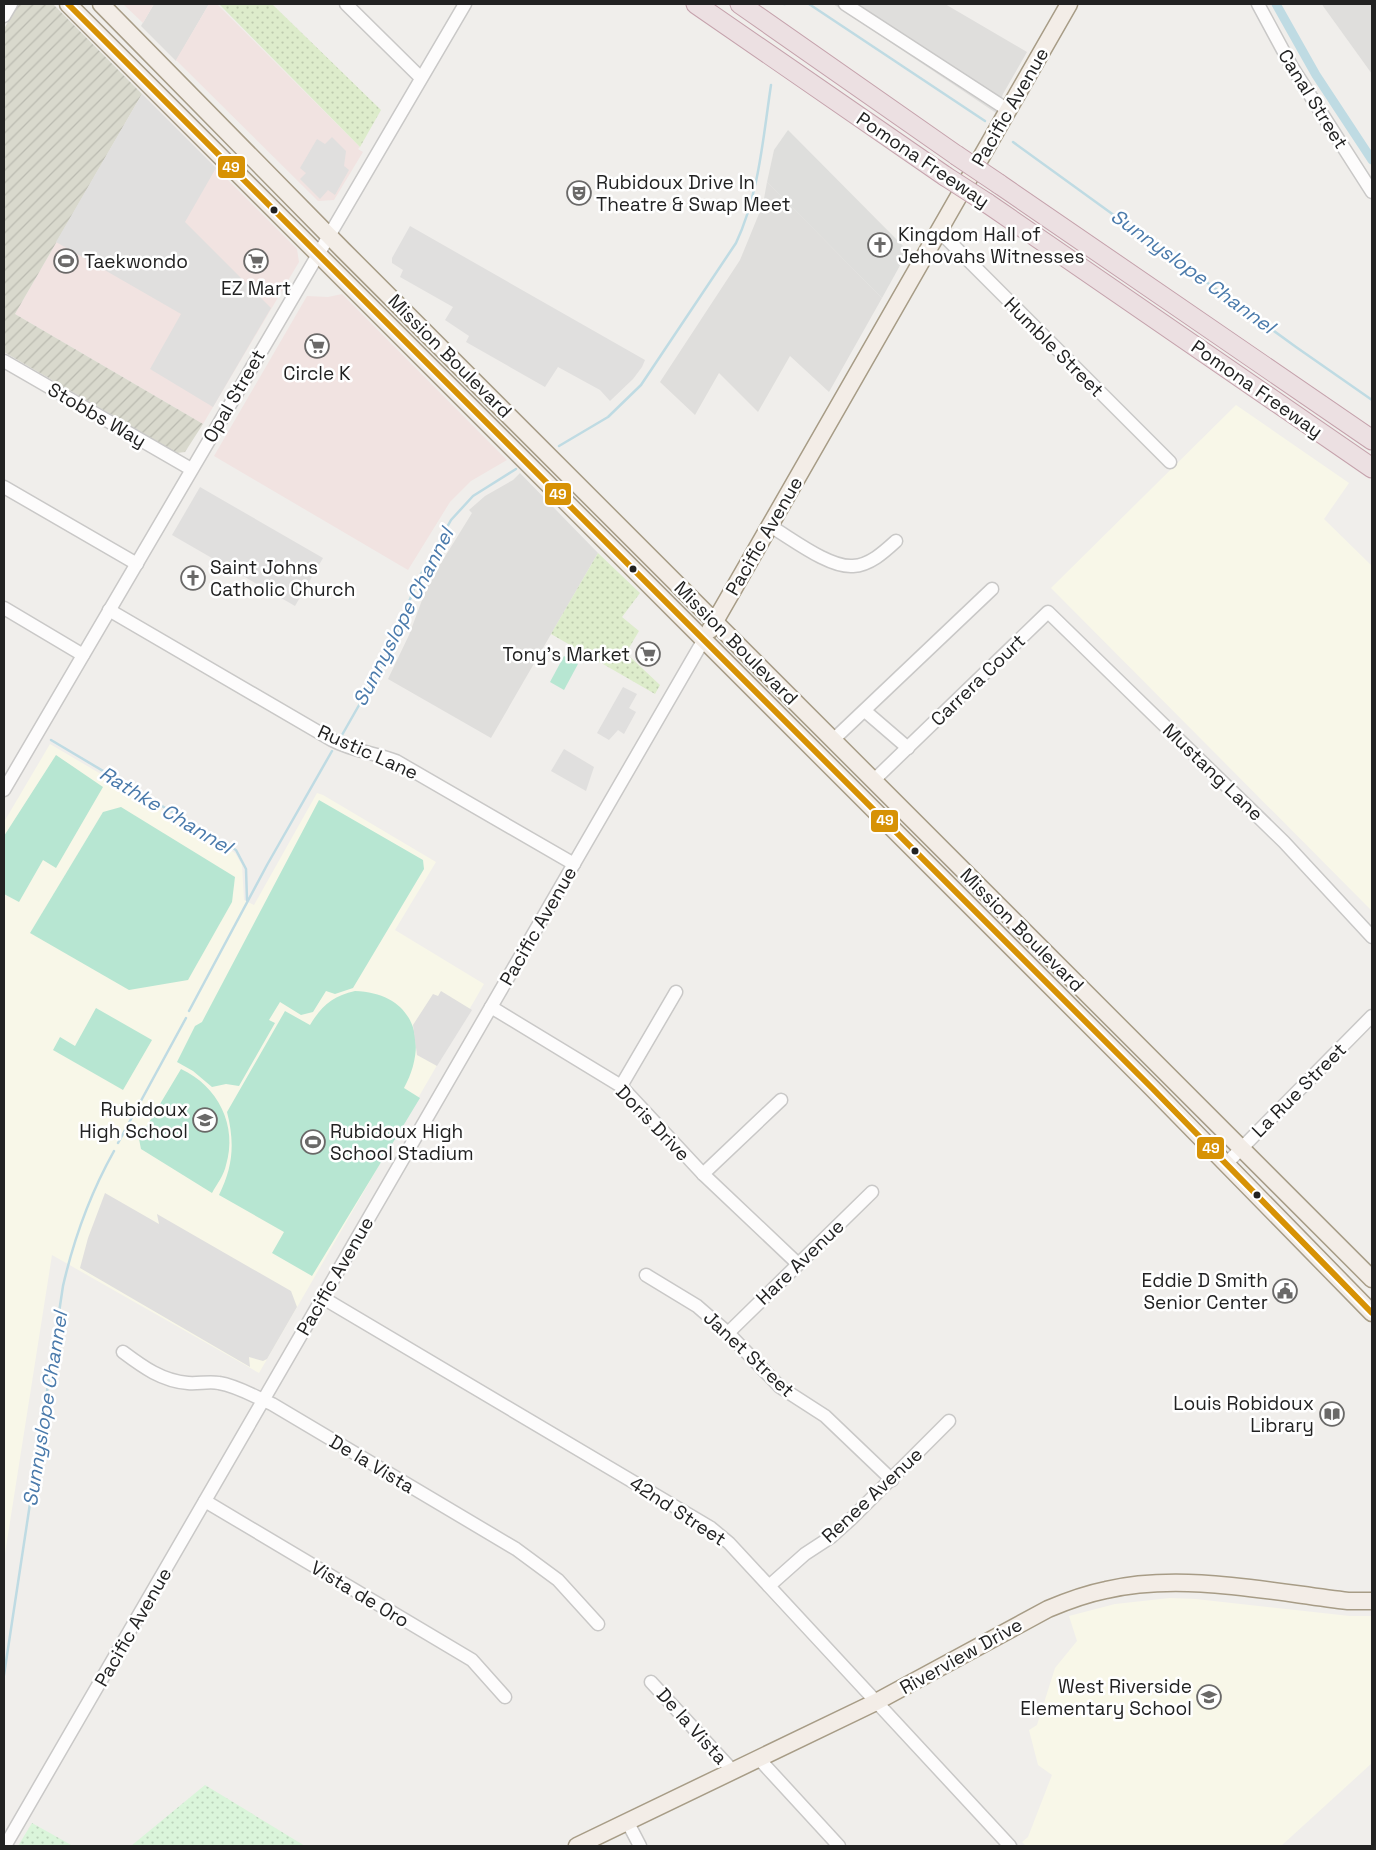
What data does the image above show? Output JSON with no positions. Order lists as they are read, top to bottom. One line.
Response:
{"streets":{"highway":["Pomona Freeway"],"main road":["Pacific Avenue","Mission Boulevard","Riverview Drive"],"street":["Canal Street","Humble Street","Opal Street","Stobbs Way","Carrera Court","Rustic Lane","Mustang Lane","La Rue Street","Doris Drive","Hare Avenue","Janet Street","De la Vista","Renee Avenue","42nd Street","Vista de Oro"]},"crossings":[["Pacific Avenue","Humble Street"],["Pacific Avenue","Mission Boulevard"],["Pacific Avenue","Rustic Lane"],["Pacific Avenue","Doris Drive"],["Pacific Avenue","De la Vista"],["Pacific Avenue","42nd Street"],["Pacific Avenue","Vista de Oro"],["Mission Boulevard","Opal Street"],["Mission Boulevard","Carrera Court"],["Mission Boulevard","La Rue Street"],["Opal Street","Stobbs Way"],["Opal Street","Rustic Lane"],["Carrera Court","Mustang Lane"],["Doris Drive","Hare Avenue"],["Hare Avenue","Janet Street"],["Janet Street","Renee Avenue"],["De la Vista","Riverview Drive"],["Renee Avenue","42nd Street"],["42nd Street","Riverview Drive"]],"water":["Sunnyslope Channel","Rathke Channel"],"places":{"theatre":["Rubidoux Drive In Theatre & Swap Meet"],"church":["Kingdom Hall of Jehovahs Witnesses","Saint Johns Catholic Church"],"sports":["Taekwondo","Rubidoux High School Stadium"],"supermarket":["EZ Mart","Circle K","Tony's Market"],"school or university":["Rubidoux High School","West Riverside Elementary School"],"public building":["Eddie D Smith Senior Center"],"library":["Louis Robidoux Library"]},"lines":["transit line 49"]}
